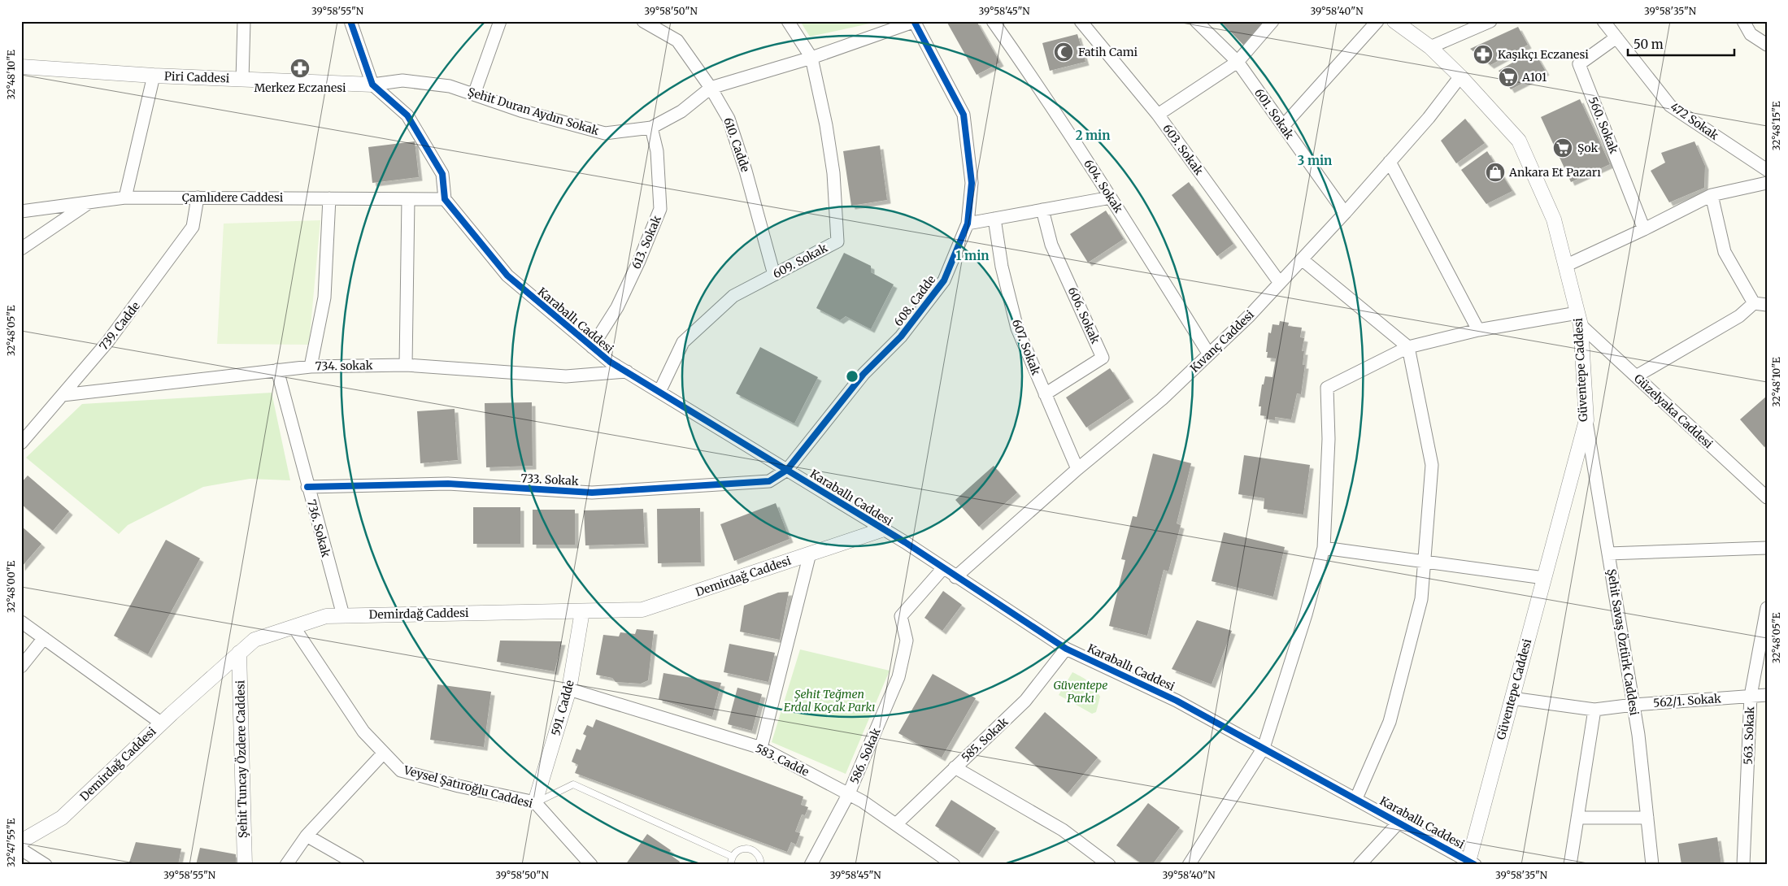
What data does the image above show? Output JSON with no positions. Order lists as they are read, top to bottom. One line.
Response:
{"streets":{"street":["Piri Caddesi","Şehit Duran Aydın Sokak","601. Sokak","472 Sokak","560. Sokak","610. Cadde","603. Sokak","604. Sokak","Çamlıdere Caddesi","613. Sokak","609. Sokak","608. Cadde","606. Sokak","Karaballı Caddesi","739. Cadde","Kıvanç Caddesi","607. Sokak","734. sokak","Güventepe Caddesi","Güzelyaka Caddesi","733. Sokak","736. Sokak","Demirdağ Caddesi","Şehit Savaş Öztürk Caddesi","562/1. Sokak","591. Cadde","563. Sokak","585. Sokak","586. Sokak","Şehit Tuncay Özdere Caddesi","583. Cadde","Veysel Şatıroğlu Caddesi"]},"crossings":[["Piri Caddesi","Şehit Duran Aydın Sokak"],["Şehit Duran Aydın Sokak","610. Cadde"],["Şehit Duran Aydın Sokak","613. Sokak"],["Şehit Duran Aydın Sokak","609. Sokak"],["Şehit Duran Aydın Sokak","608. Cadde"],["601. Sokak","Kıvanç Caddesi"],["472 Sokak","560. Sokak"],["610. Cadde","609. Sokak"],["603. Sokak","Kıvanç Caddesi"],["604. Sokak","Kıvanç Caddesi"],["Çamlıdere Caddesi","Karaballı Caddesi"],["Çamlıdere Caddesi","739. Cadde"],["613. Sokak","Karaballı Caddesi"],["609. Sokak","Karaballı Caddesi"],["608. Cadde","Karaballı Caddesi"],["608. Cadde","733. Sokak"],["606. Sokak","607. Sokak"],["Karaballı Caddesi","Kıvanç Caddesi"],["Karaballı Caddesi","734. sokak"],["Karaballı Caddesi","Güventepe Caddesi"],["Karaballı Caddesi","733. Sokak"],["Karaballı Caddesi","Demirdağ Caddesi"],["Karaballı Caddesi","585. Sokak"],["Karaballı Caddesi","586. Sokak"],["739. Cadde","734. sokak"],["Kıvanç Caddesi","607. Sokak"],["Kıvanç Caddesi","Güventepe Caddesi"],["734. sokak","736. Sokak"],["Güventepe Caddesi","Güzelyaka Caddesi"],["Güventepe Caddesi","Şehit Savaş Öztürk Caddesi"],["Güventepe Caddesi","562/1. Sokak"],["733. Sokak","736. Sokak"],["736. Sokak","Demirdağ Caddesi"],["Demirdağ Caddesi","591. Cadde"],["Demirdağ Caddesi","Şehit Tuncay Özdere Caddesi"],["Demirdağ Caddesi","Veysel Şatıroğlu Caddesi"],["Şehit Savaş Öztürk Caddesi","562/1. Sokak"],["562/1. Sokak","563. Sokak"],["591. Cadde","583. Cadde"],["591. Cadde","Veysel Şatıroğlu Caddesi"],["585. Sokak","583. Cadde"],["586. Sokak","583. Cadde"]],"parks":["Güventepe Parkı","Şehit Teğmen Erdal Koçak Parkı"],"places":{"mosque":["Fatih Cami"],"pharmacy":["Kaşıkçı Eczanesi","Merkez Eczanesi"],"supermarket":["A101","Şok"],"shop":["Ankara Et Pazarı"]},"scale_bar":"50 m","coordinates":["39°58'55\"N","39°58'50\"N","39°58'45\"N","39°58'40\"N","39°58'35\"N","32°48'10\"E","32°48'15\"E","32°48'05\"E","32°48'00\"E","32°47'55\"E"],"rings":["2 min","3 min","1 min"]}
